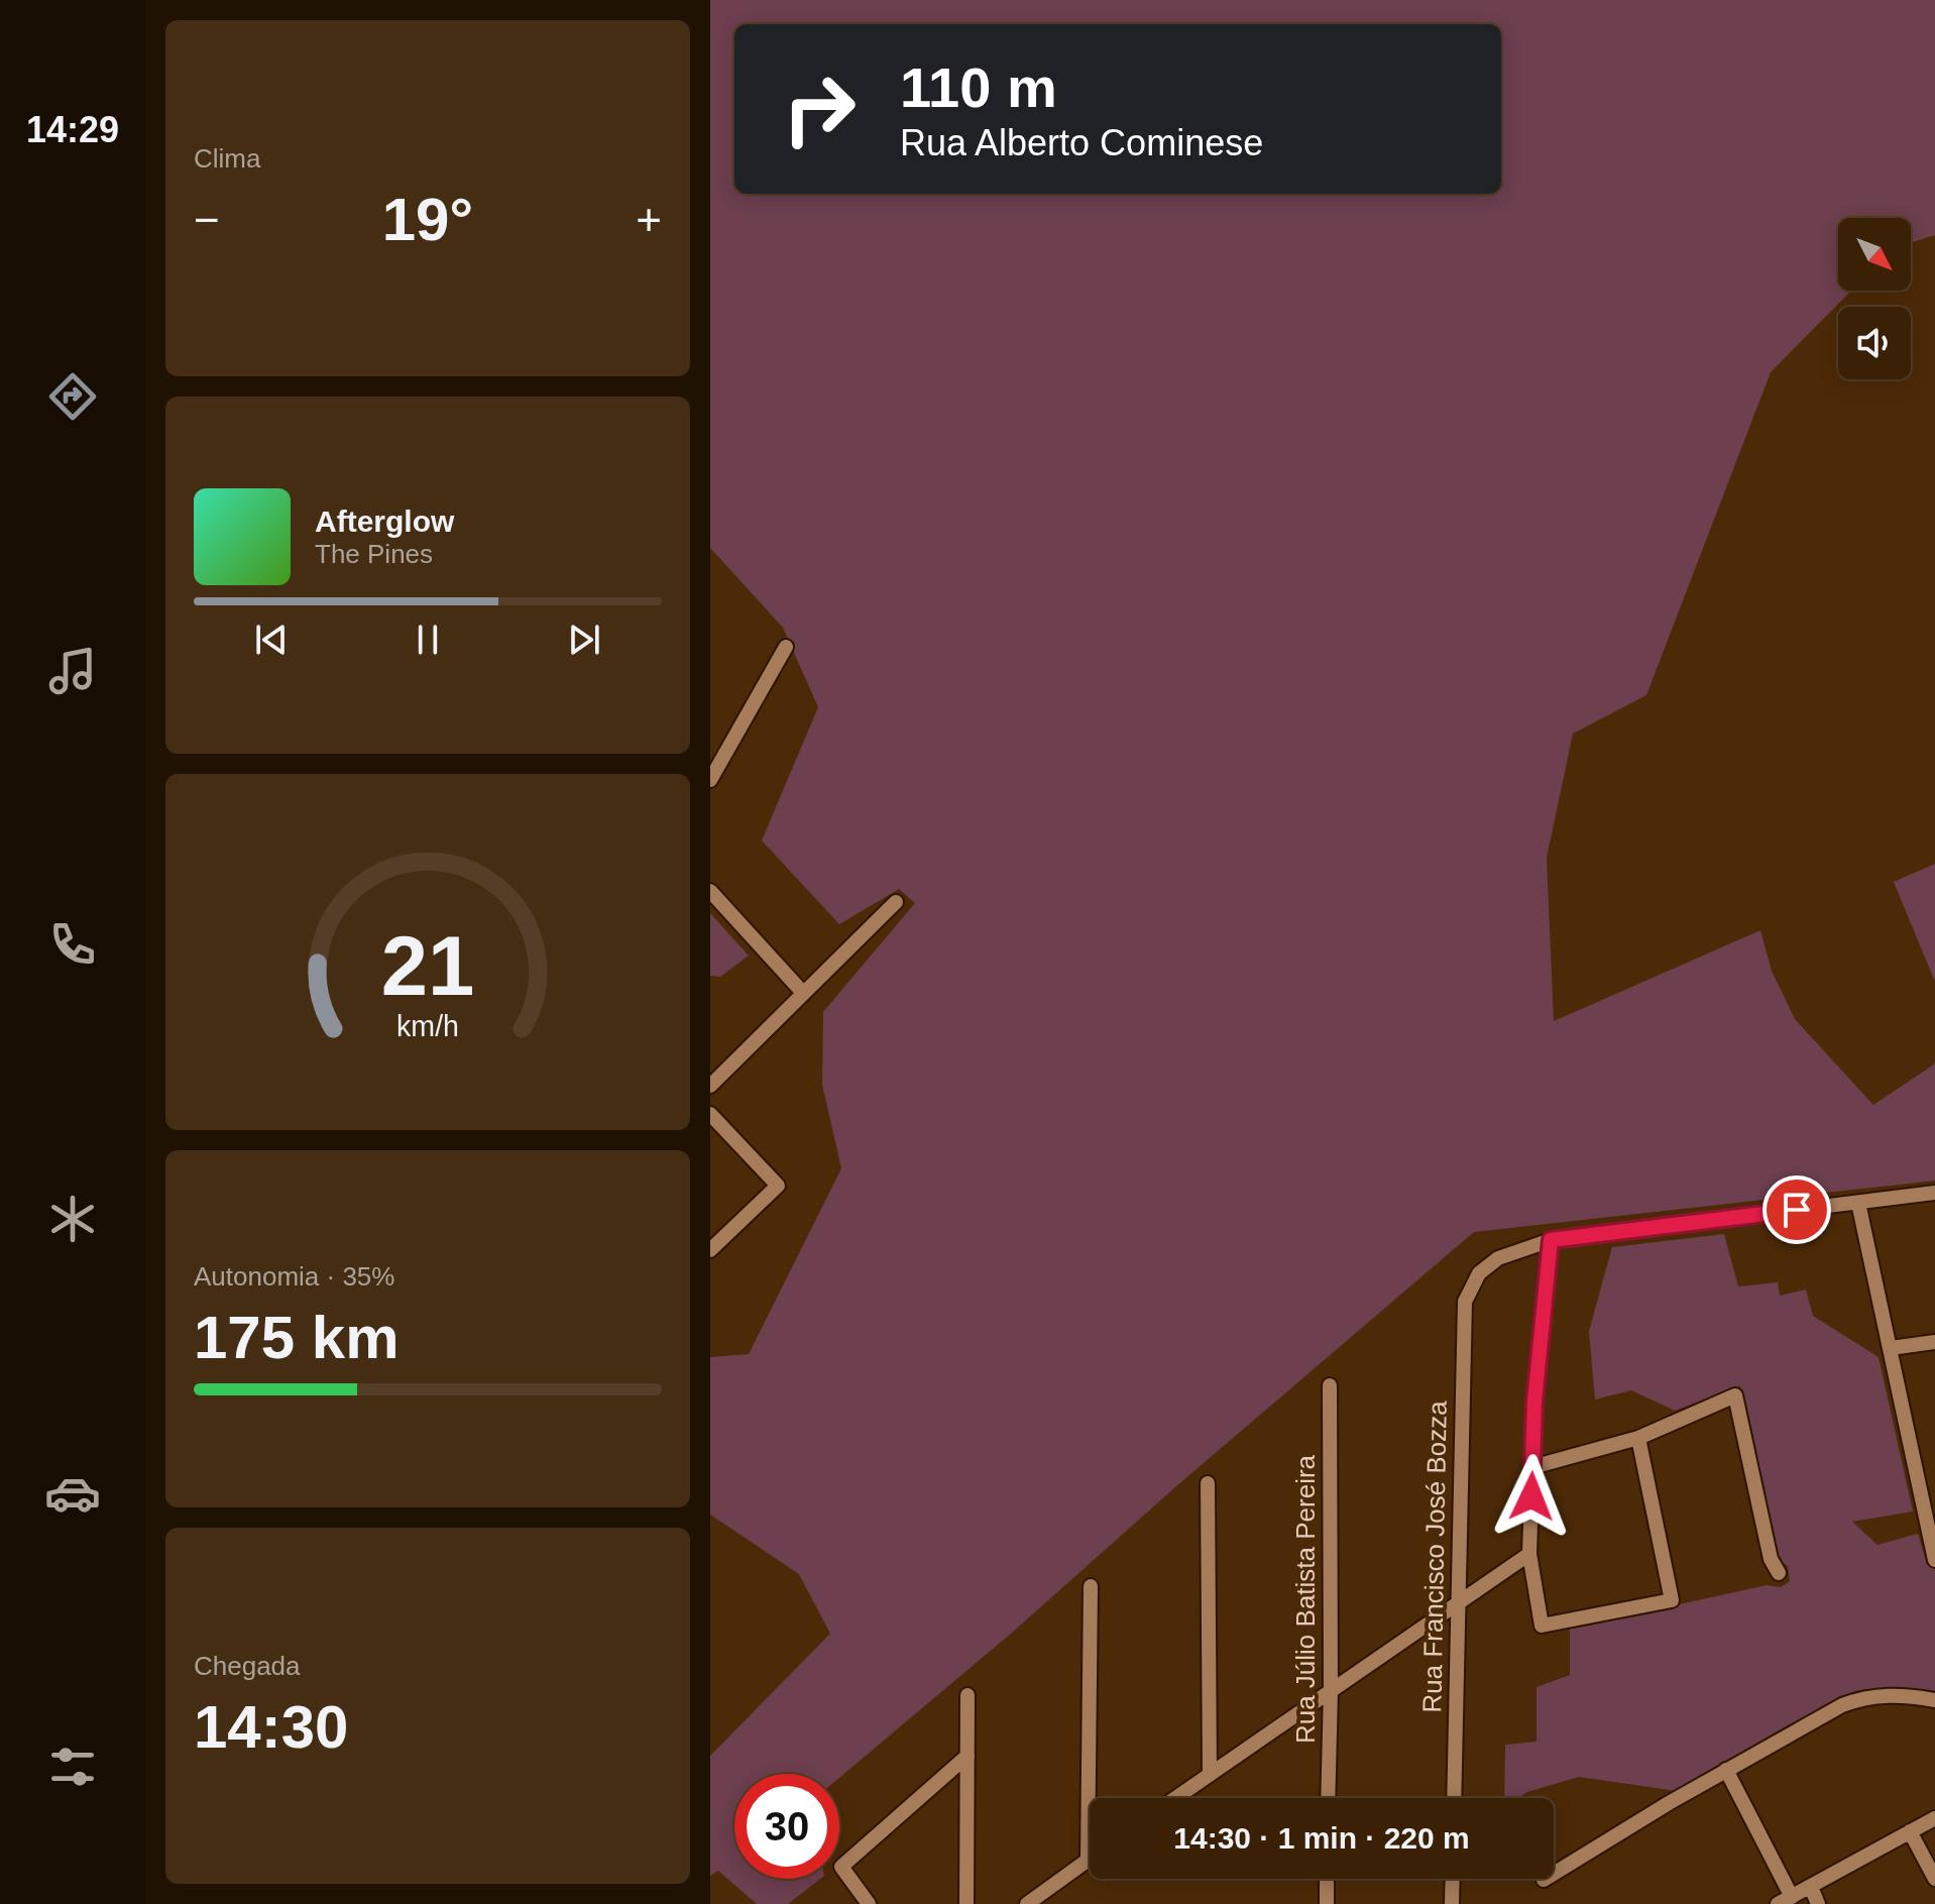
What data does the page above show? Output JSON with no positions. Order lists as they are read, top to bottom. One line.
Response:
{"streets":{"street":["Rua Francisco José Bozza","Rua Júlio Batista Pereira"]},"north":"bottom right","page":{"tabs":"14:29","tile":["Clima",["Autonomia · 35%","175 km"],["Chegada","14:30"]],"turn":["110 m","Rua Alberto Cominese"],"heat":["−","19°","+"],"song":["Afterglow","The Pines"],"limit":"30","trip":"14:30 · 1 min · 220 m","gauge":["21","km/h"]}}
